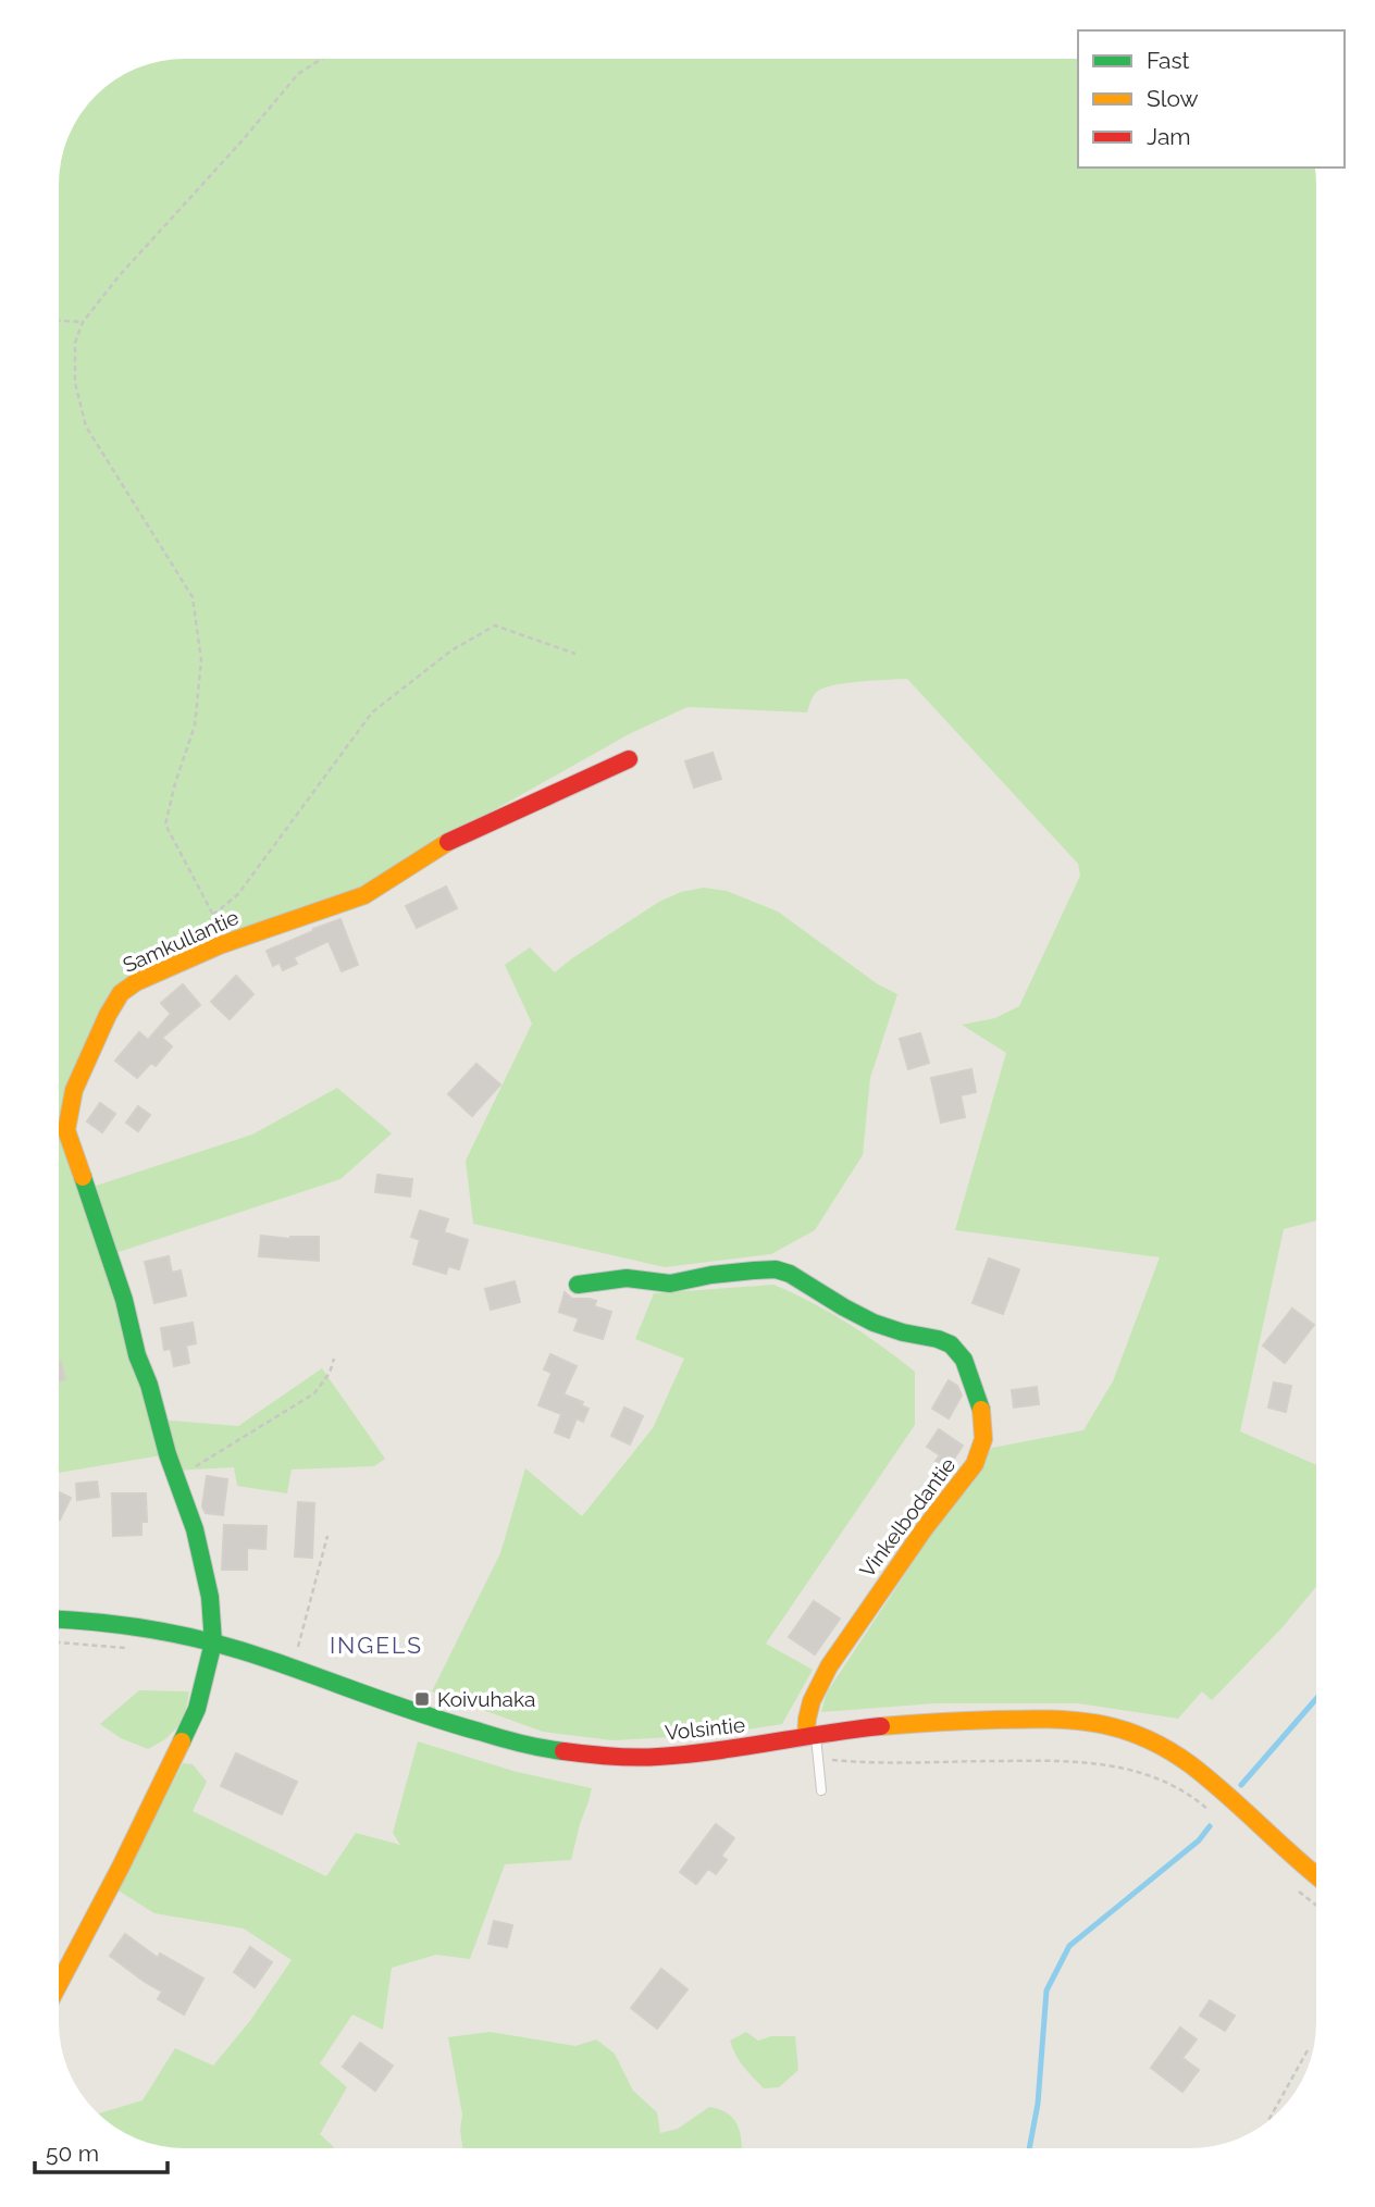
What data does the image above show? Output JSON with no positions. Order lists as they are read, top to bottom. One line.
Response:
{"streets":{"street":["Samkullantie","Vinkelbodantie","Volsintie"]},"crossings":[["Samkullantie","Volsintie"],["Vinkelbodantie","Volsintie"]],"districts":["INGELS"],"places":{"transit":["Koivuhaka"]},"legend":["Fast","Slow","Jam"],"scale_bar":"50 m"}
